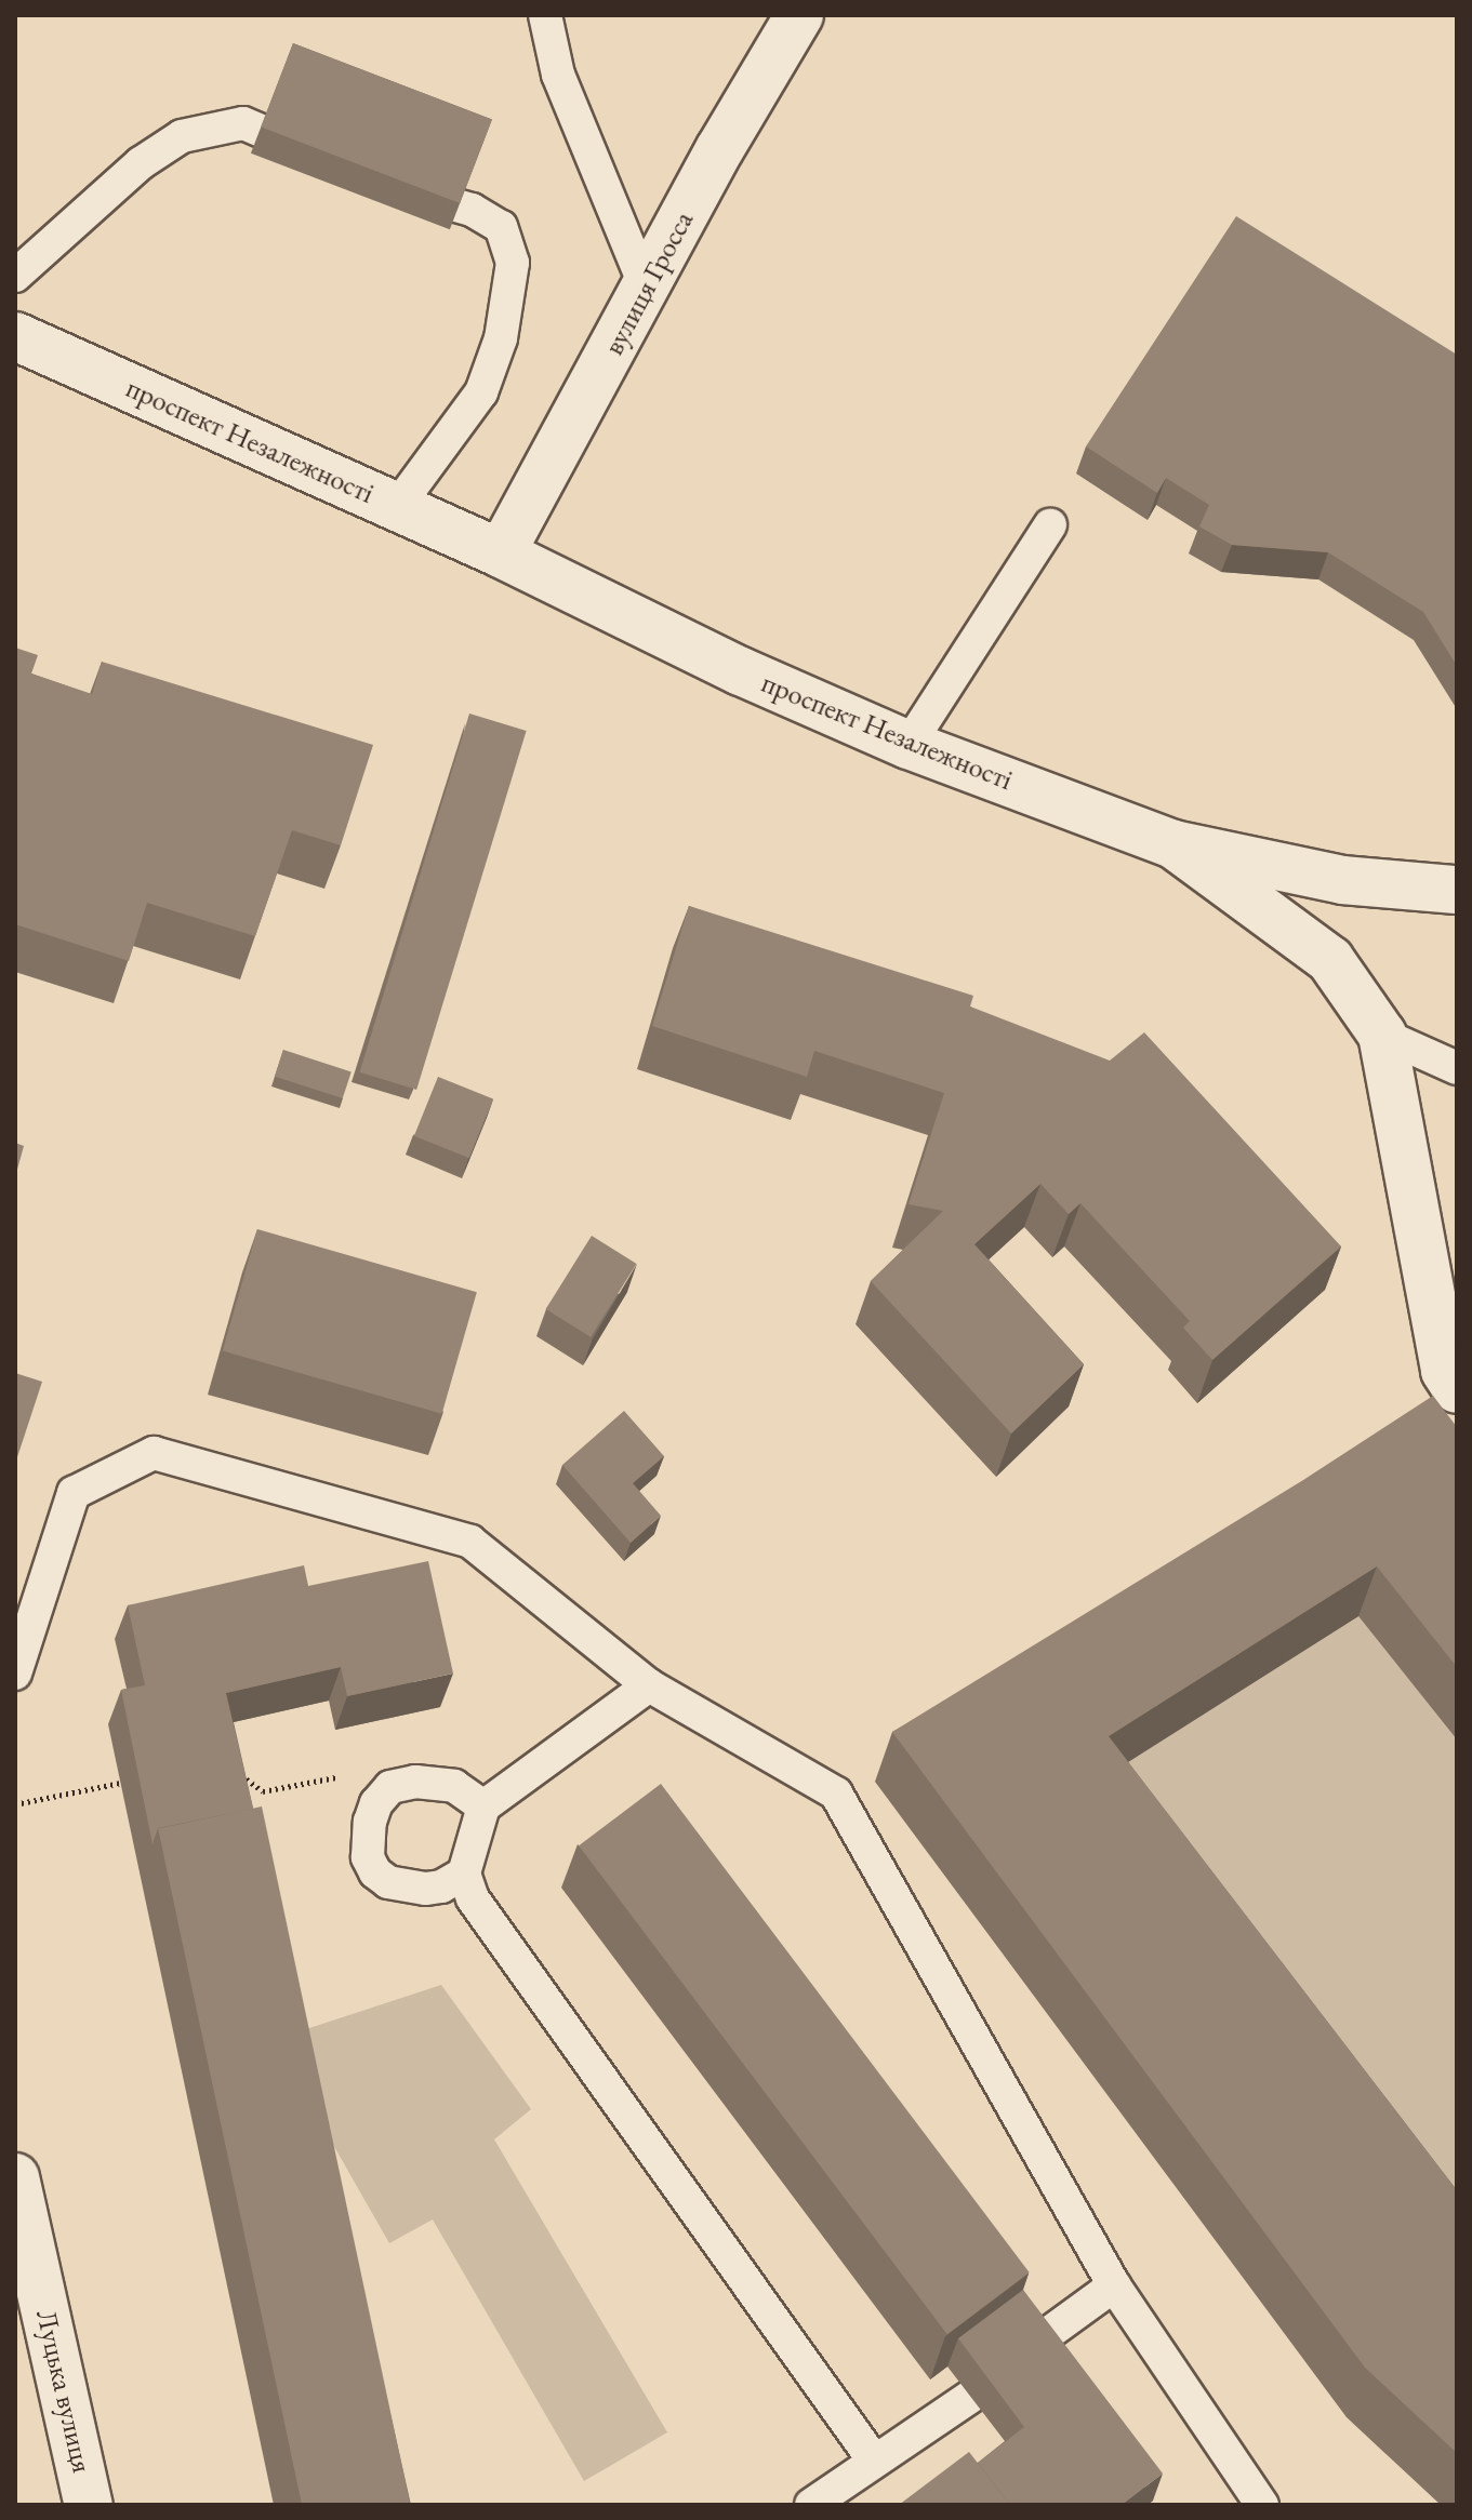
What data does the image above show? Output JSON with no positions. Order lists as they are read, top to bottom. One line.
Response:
{"streets":{"street":["вулиця Гросса","проспект Незалежності","Луцька вулиця"]},"crossings":[["вулиця Гросса","проспект Незалежності"]]}
